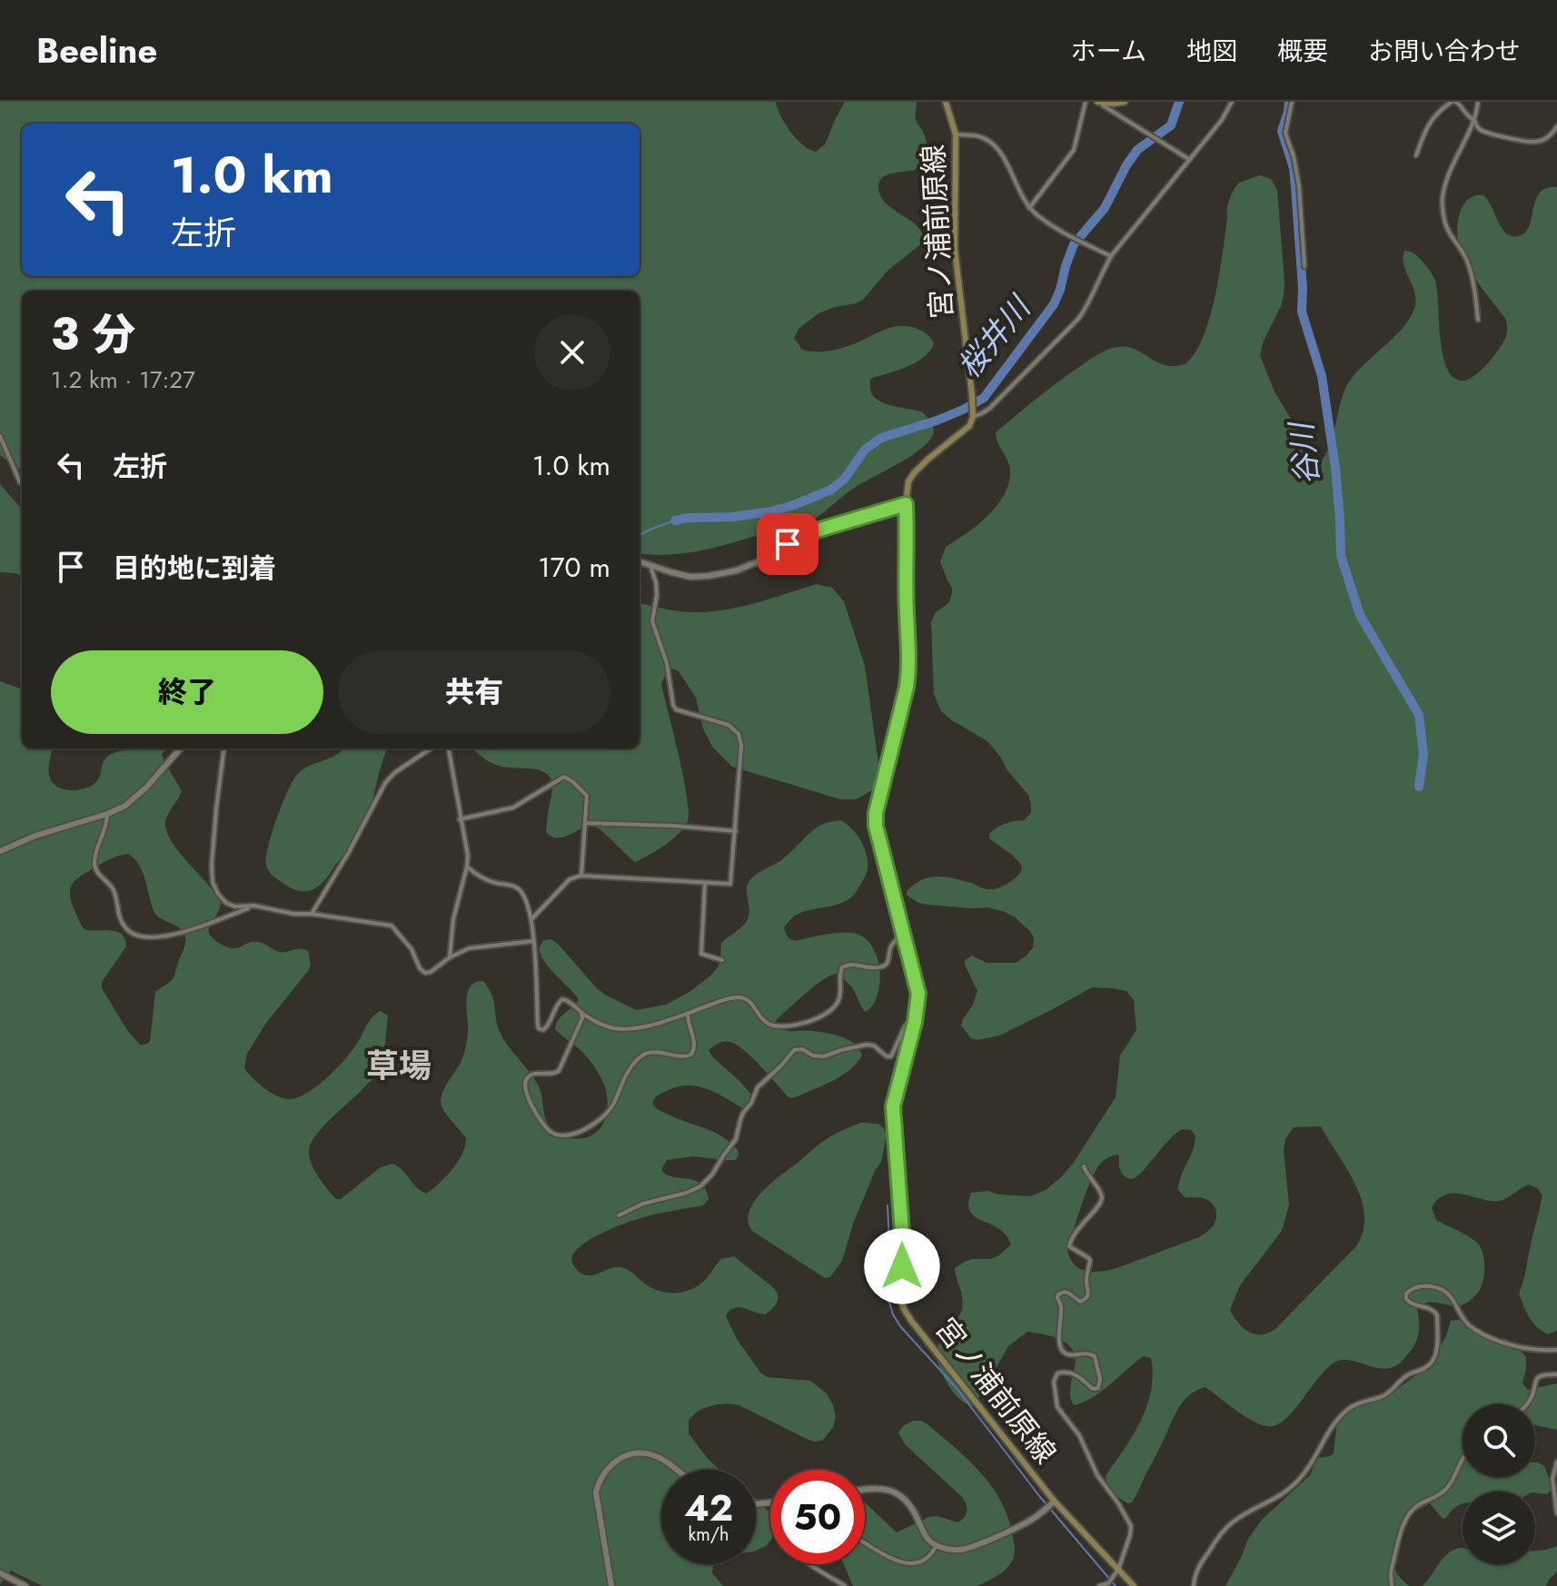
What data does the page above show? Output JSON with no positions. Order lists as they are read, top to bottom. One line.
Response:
{"streets":{"main road":["宮ノ浦前原線"]},"districts":["草場"],"water":["桜井川","谷川"],"page":{"header":"Beeline","nav":["ホーム","地図","概要","お問い合わせ"],"turn":["1.0 km","左折"],"heading":["3 分","1.2 km · 17:27"],"list":[{"name":"左折","value":"1.0 km"},{"name":"目的地に到着","value":"170 m"}],"buttons":["終了","共有"],"speed":"42 km/h","limit":"50"}}
